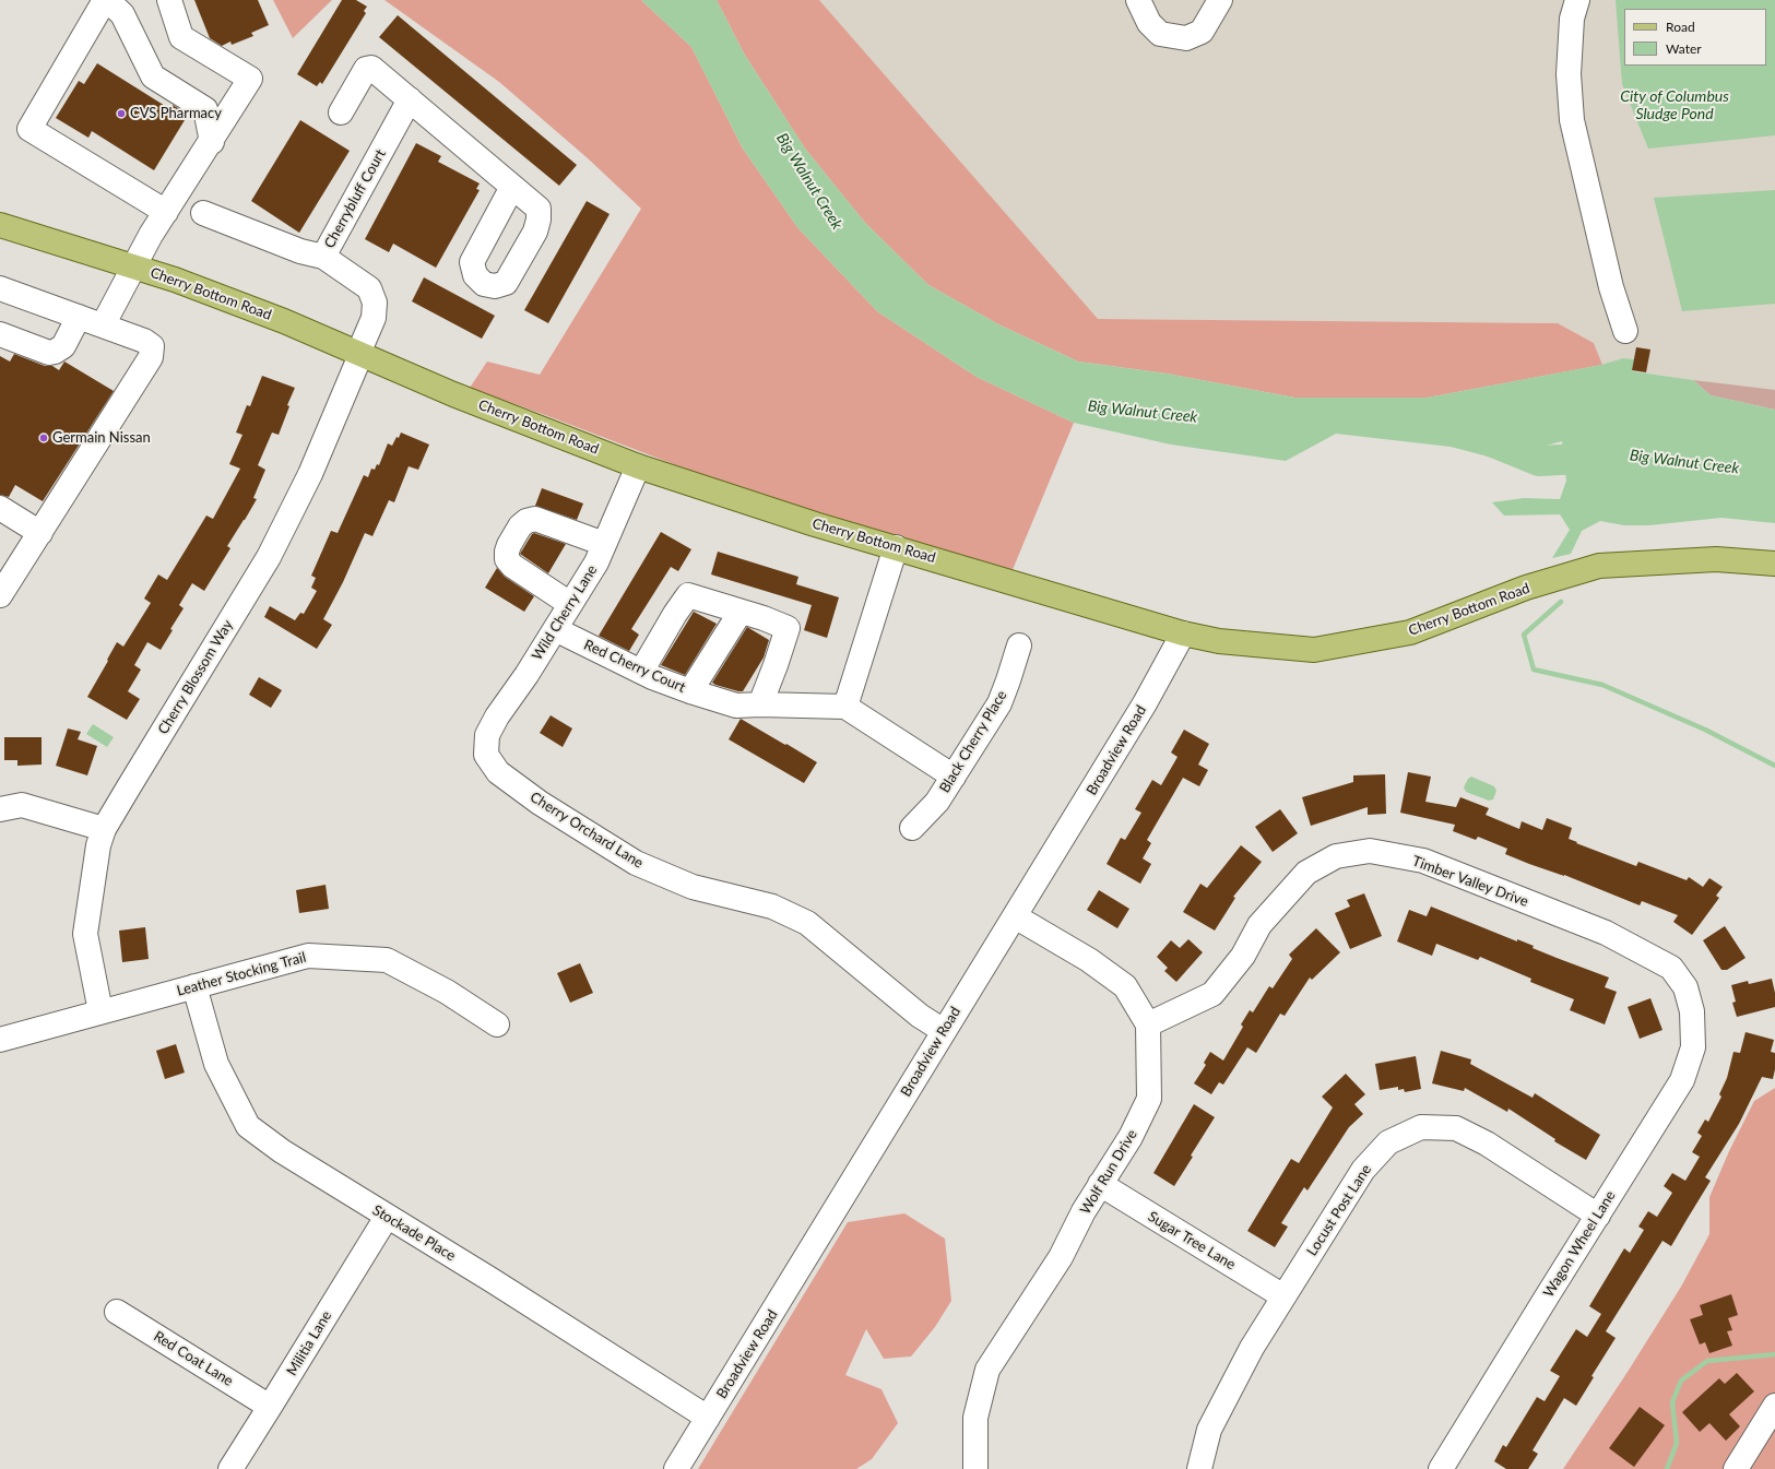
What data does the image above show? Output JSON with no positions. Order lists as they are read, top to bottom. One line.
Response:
{"streets":{"main road":["Cherry Bottom Road"],"street":["Cherrybluff Court","Wild Cherry Lane","Red Cherry Court","Cherry Blossom Way","Black Cherry Place","Broadview Road","Cherry Orchard Lane","Timber Valley Drive","Leather Stocking Trail","Wolf Run Drive","Locust Post Lane","Stockade Place","Sugar Tree Lane","Wagon Wheel Lane","Militia Lane","Red Coat Lane"]},"crossings":[["Cherrybluff Court","Cherry Bottom Road"],["Cherrybluff Court","Cherry Blossom Way"],["Cherry Bottom Road","Wild Cherry Lane"],["Cherry Bottom Road","Cherry Blossom Way"],["Cherry Bottom Road","Broadview Road"],["Wild Cherry Lane","Red Cherry Court"],["Wild Cherry Lane","Cherry Orchard Lane"],["Cherry Blossom Way","Leather Stocking Trail"],["Broadview Road","Cherry Orchard Lane"],["Broadview Road","Stockade Place"],["Timber Valley Drive","Wolf Run Drive"],["Timber Valley Drive","Wagon Wheel Lane"],["Leather Stocking Trail","Stockade Place"],["Wolf Run Drive","Sugar Tree Lane"],["Locust Post Lane","Sugar Tree Lane"],["Locust Post Lane","Wagon Wheel Lane"],["Stockade Place","Militia Lane"],["Militia Lane","Red Coat Lane"]],"water":["City of Columbus Sludge Pond","Big Walnut Creek"],"places":["CVS Pharmacy","Germain Nissan"],"legend":["Road","Water"]}
